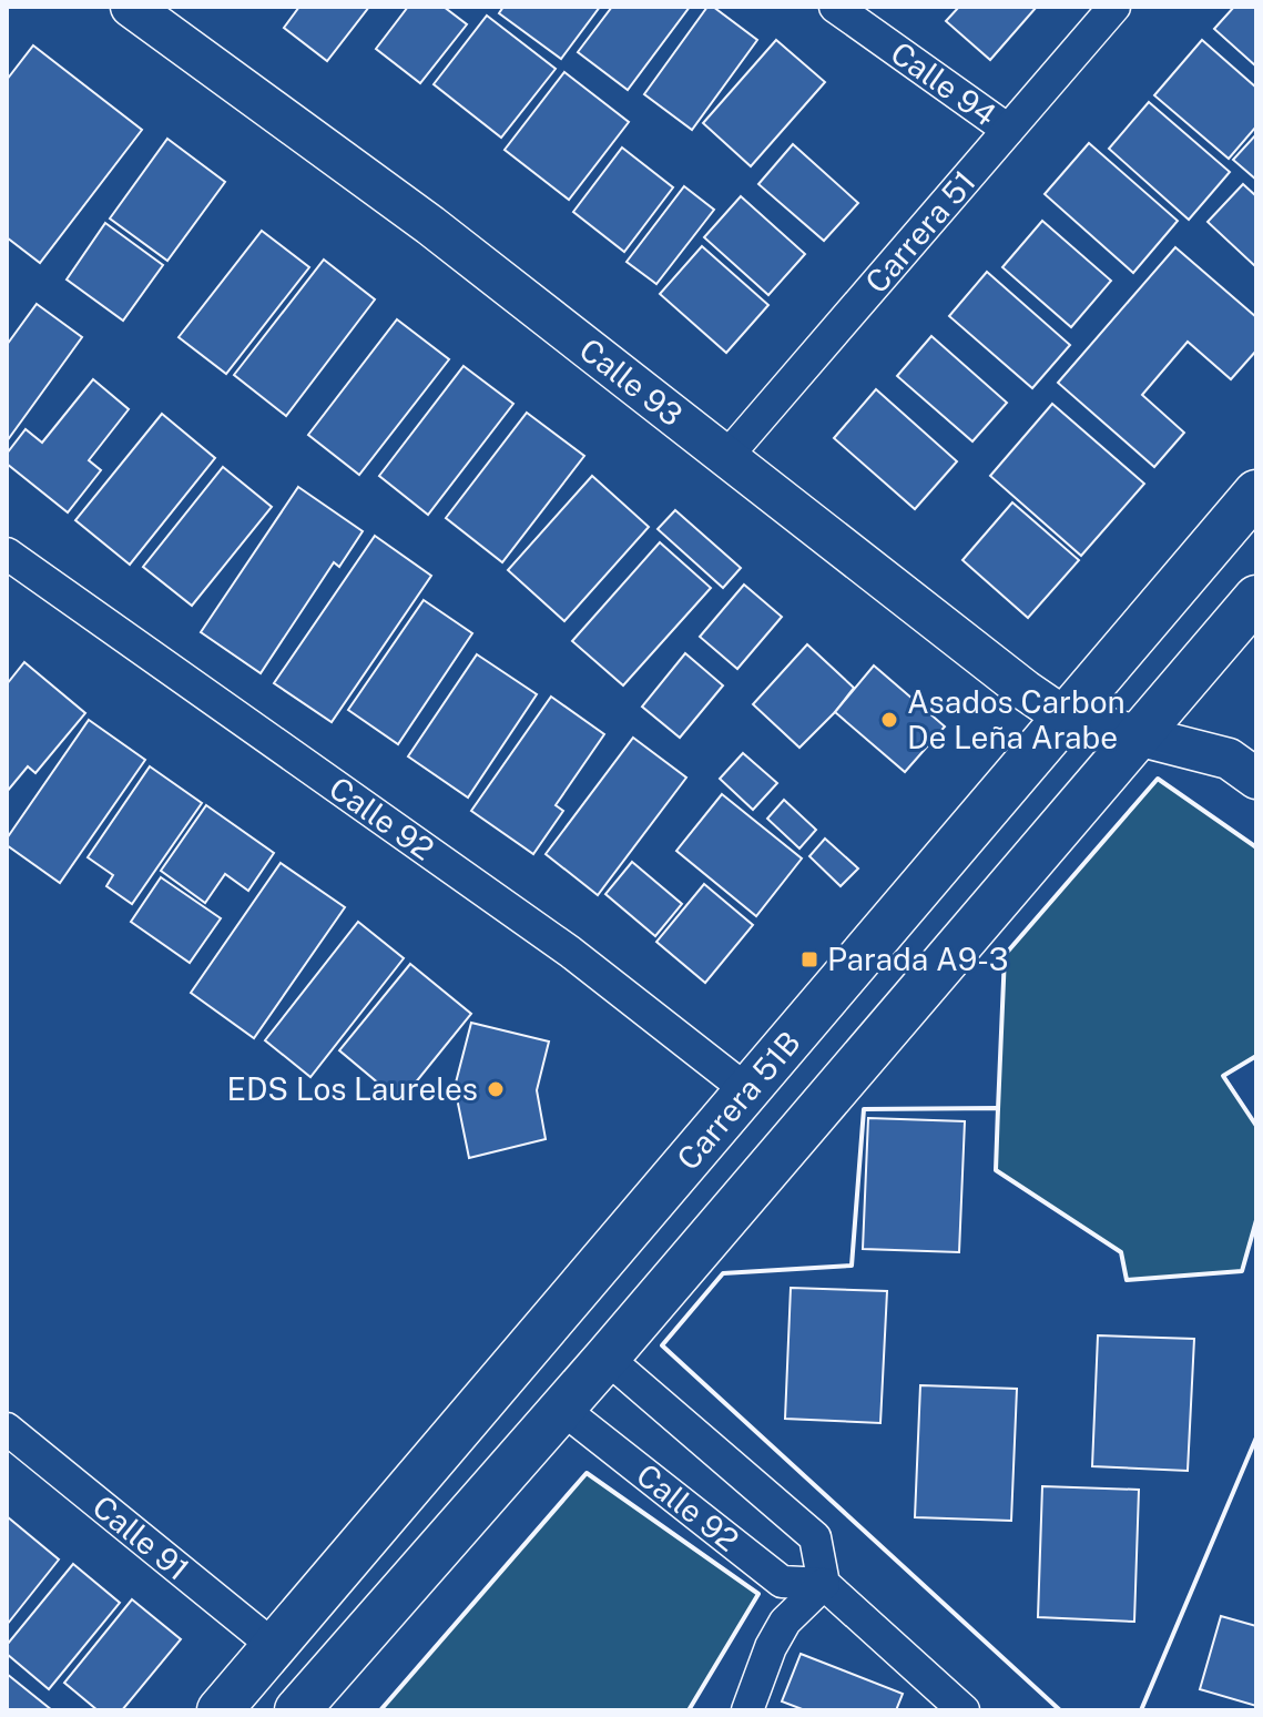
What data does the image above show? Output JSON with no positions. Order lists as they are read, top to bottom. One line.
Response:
{"streets":{"main road":["Carrera 51B"],"street":["Calle 94","Carrera 51","Calle 93","Calle 92","Calle 91"]},"crossings":[["Calle 94","Carrera 51"],["Carrera 51","Calle 93"],["Calle 93","Carrera 51B"],["Calle 92","Carrera 51B"],["Carrera 51B","Calle 91"]],"places":{"other":["Asados Carbon De Leña Arabe","EDS Los Laureles"],"transit":["Parada A9-3"]}}
